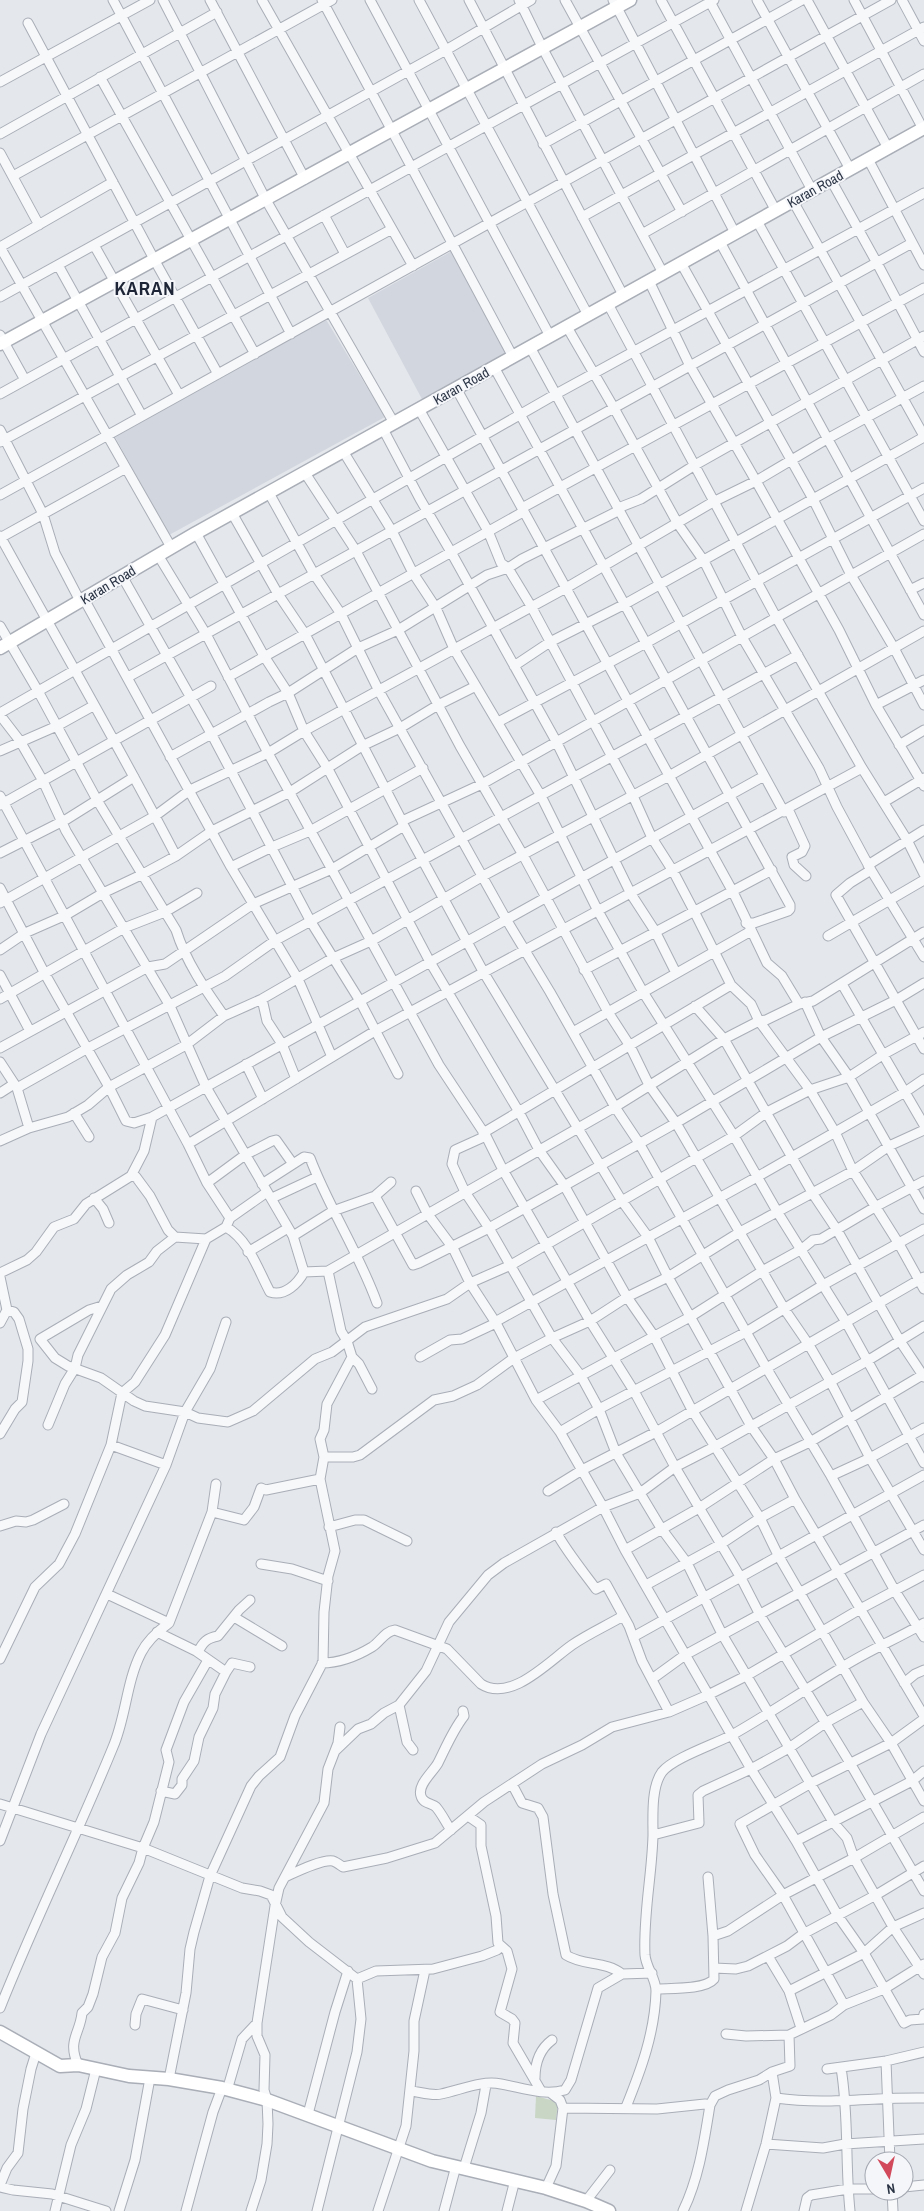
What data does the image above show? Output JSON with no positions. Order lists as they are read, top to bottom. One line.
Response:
{"streets":{"street":["Karan Road"]},"districts":["KARAN"],"north":"bottom"}
